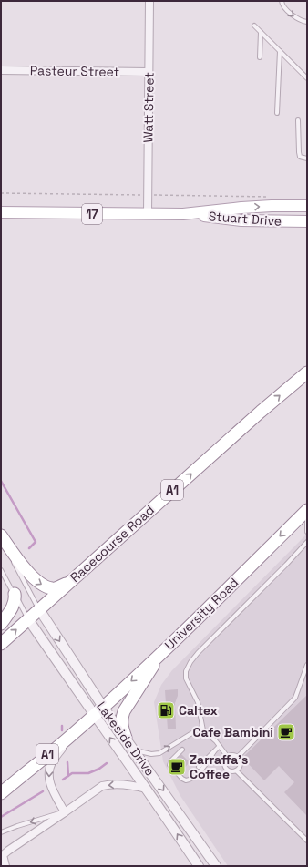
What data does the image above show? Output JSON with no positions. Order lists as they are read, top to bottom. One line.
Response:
{"streets":{"highway":["A1","Racecourse Road","University Road"],"main road":["17","Stuart Drive"],"street":["Pasteur Street","Watt Street","Lakeside Drive"]},"crossings":[["Pasteur Street","Watt Street"],["Watt Street","Stuart Drive"],["A1","University Road"],["A1","Lakeside Drive"],["Racecourse Road","Lakeside Drive"],["University Road","Lakeside Drive"]],"one_way":["Racecourse Road","University Road"],"places":{"fuel station":["Caltex"],"cafe":["Cafe Bambini","Zarraffa's Coffee"]}}
